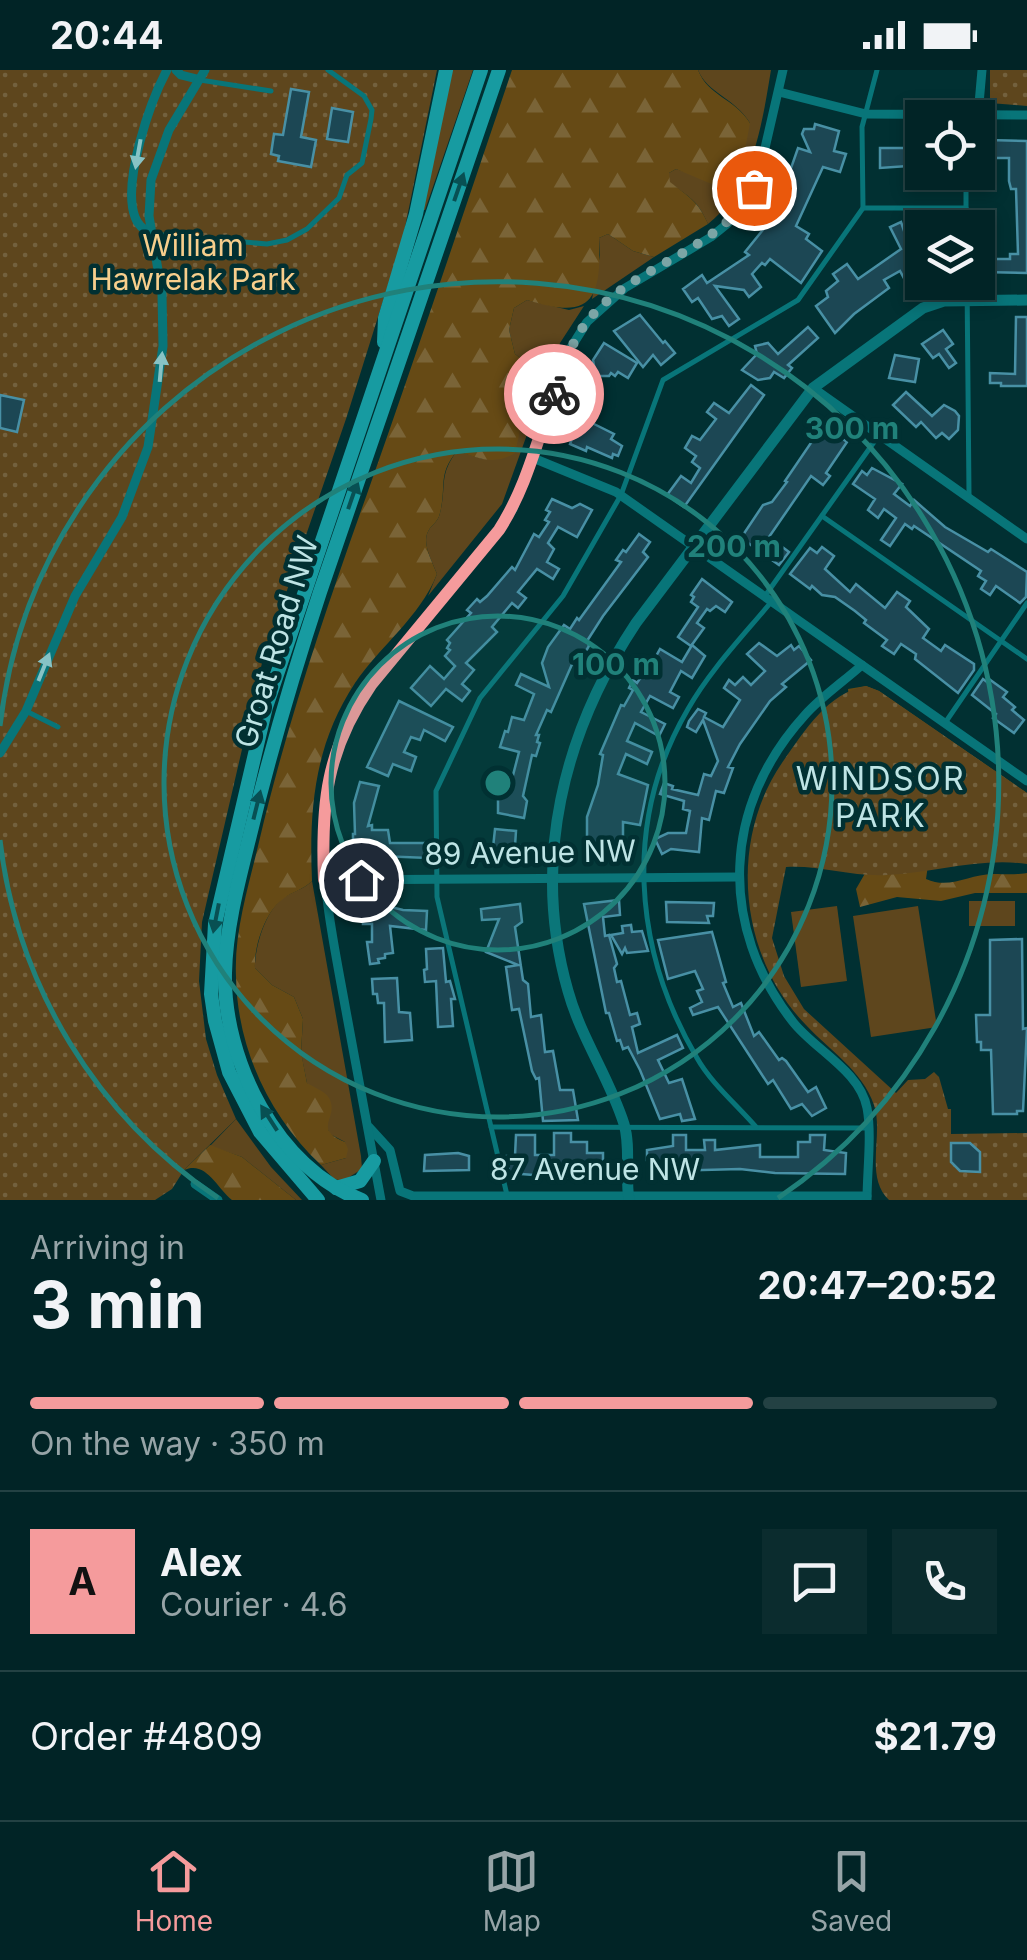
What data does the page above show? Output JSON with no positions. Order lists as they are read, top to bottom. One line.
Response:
{"streets":{"main road":["Groat Road NW"],"street":["89 Avenue NW","87 Avenue NW"]},"districts":["WINDSOR PARK"],"parks":["William Hawrelak Park"],"page":{"status":"20:44","heading":["3 min","Arriving in","20:47–20:52"],"panel":["Alex","Courier · 4.6","Order #4809","$21.79"],"bar":"On the way · 350 m","round":"A","tabs":["Home","Map","Saved"]},"rings":["300 m","200 m","100 m"]}
